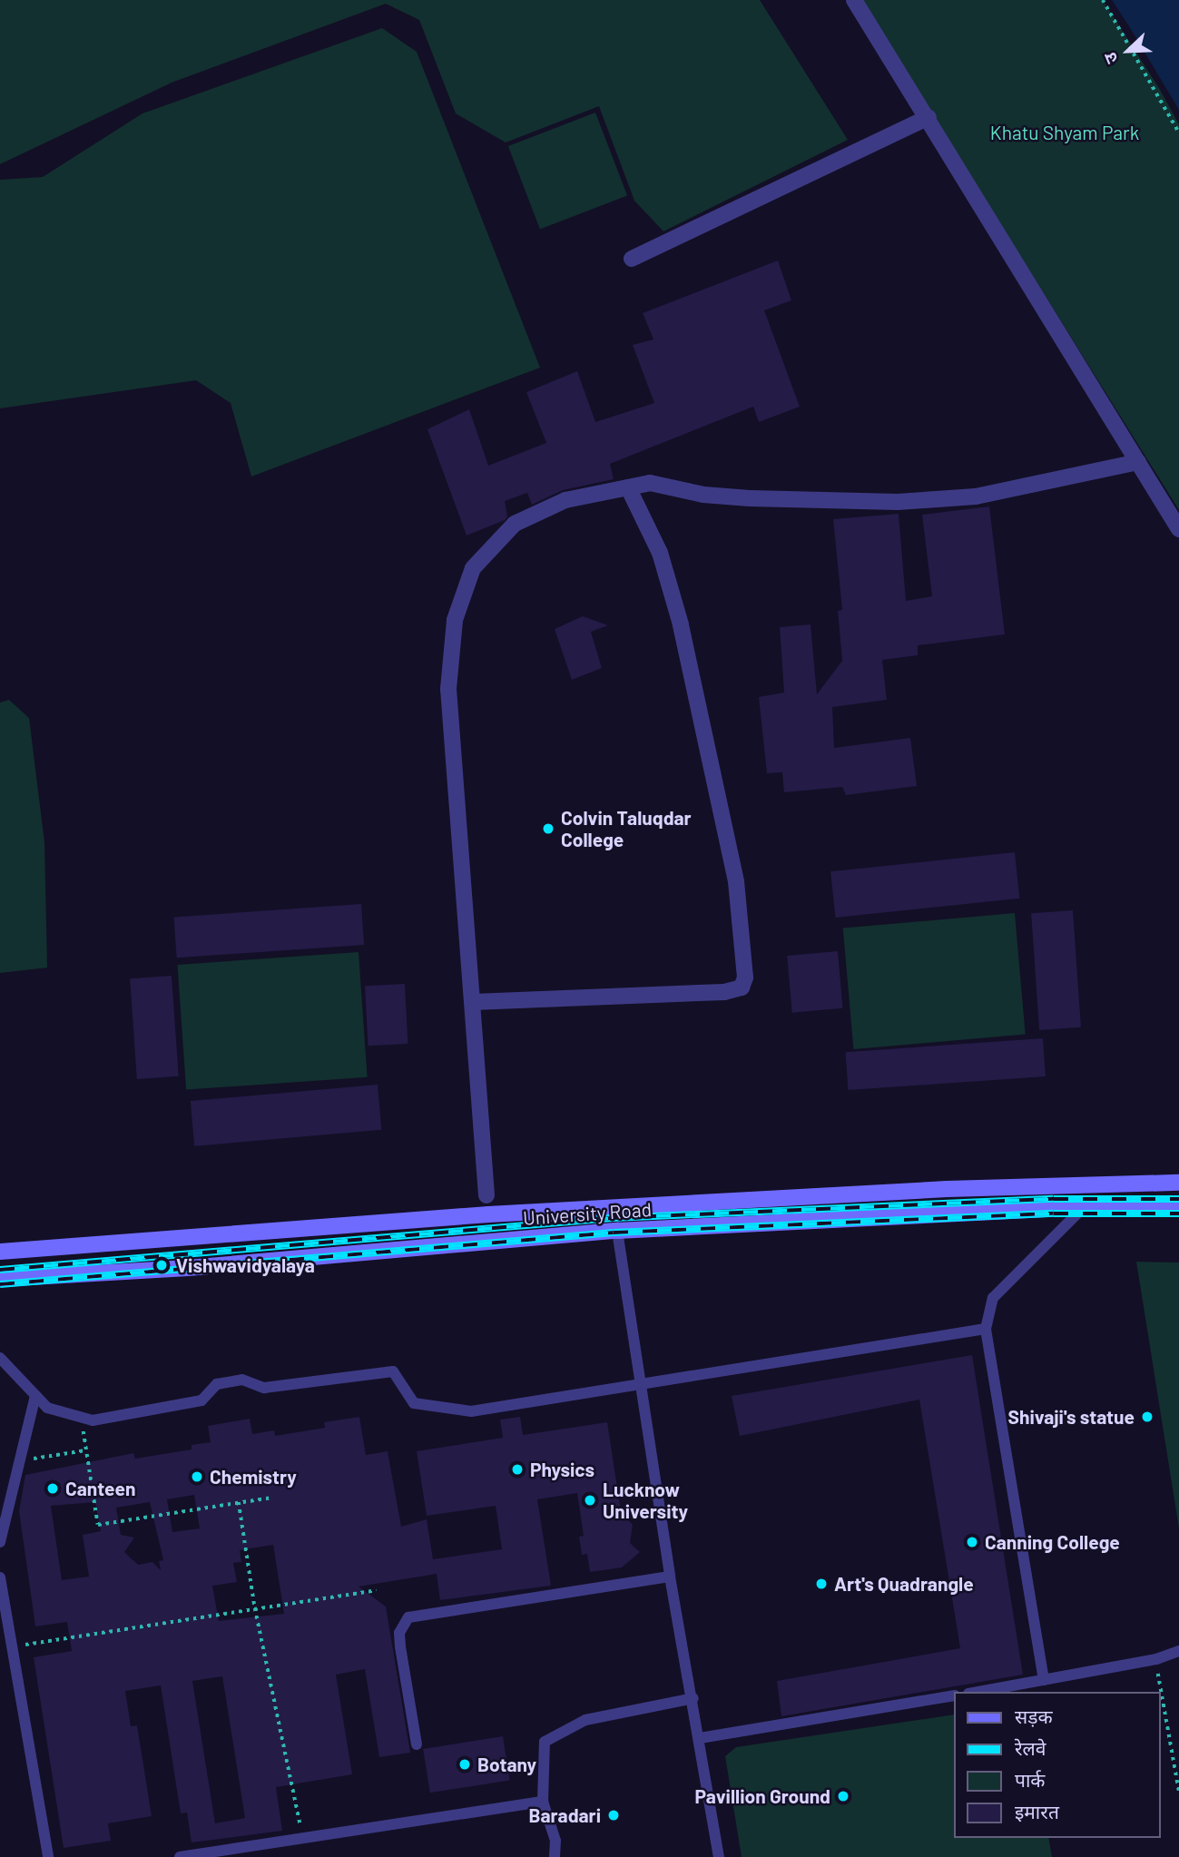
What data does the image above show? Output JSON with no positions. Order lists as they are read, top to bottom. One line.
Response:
{"streets":{"main road":["University Road"]},"parks":["Khatu Shyam Park"],"places":["Colvin Taluqdar College","Vishwavidyalaya","Shivaji's statue","Physics","Chemistry","Canteen","Lucknow University","Canning College","Art's Quadrangle","Botany","Pavillion Ground","Baradari"],"legend":["सड़क","रेलवे","पार्क","इमारत"],"north":"bottom left"}
